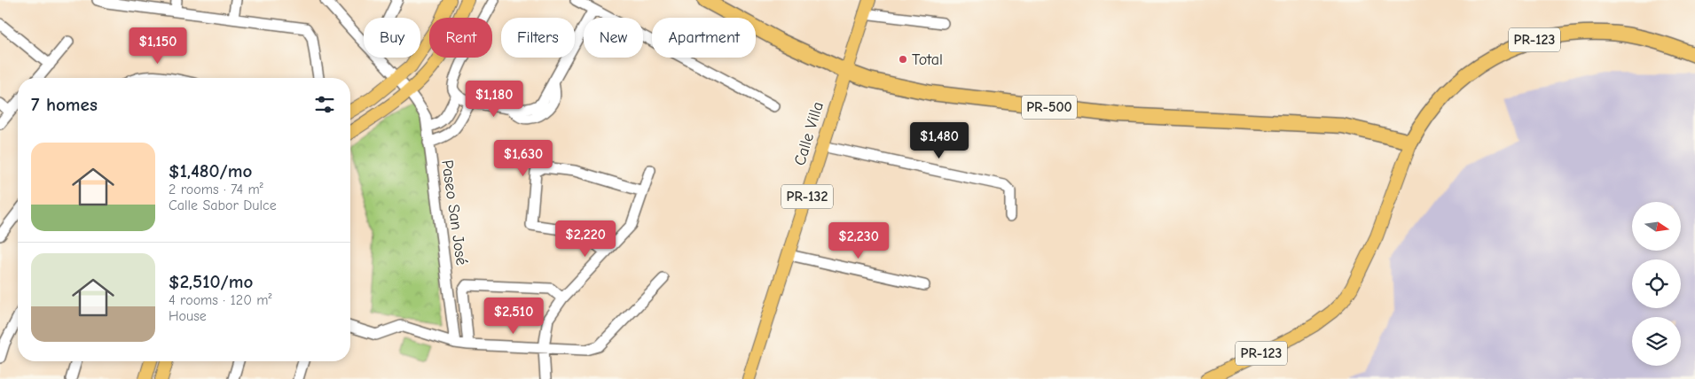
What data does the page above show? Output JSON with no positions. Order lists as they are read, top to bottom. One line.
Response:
{"streets":{"highway":["PR-123","PR-500"],"main road":["Calle Villa","PR-132"],"street":["Paseo San José"]},"crossings":[["PR-123","PR-500"],["PR-500","Calle Villa"]],"places":["Total"],"north":"right","page":{"chip":["Buy","Rent","Filters","New","Apartment"],"price":["$1,150","$1,180","$1,480","$1,630","$2,220","$2,230","$2,510"],"heading":"7 homes","list":[{"name":"$1,480/mo","note":"2 rooms · 74 m² · Calle Sabor Dulce"},{"name":"$2,510/mo","note":"4 rooms · 120 m² · House"}]}}
